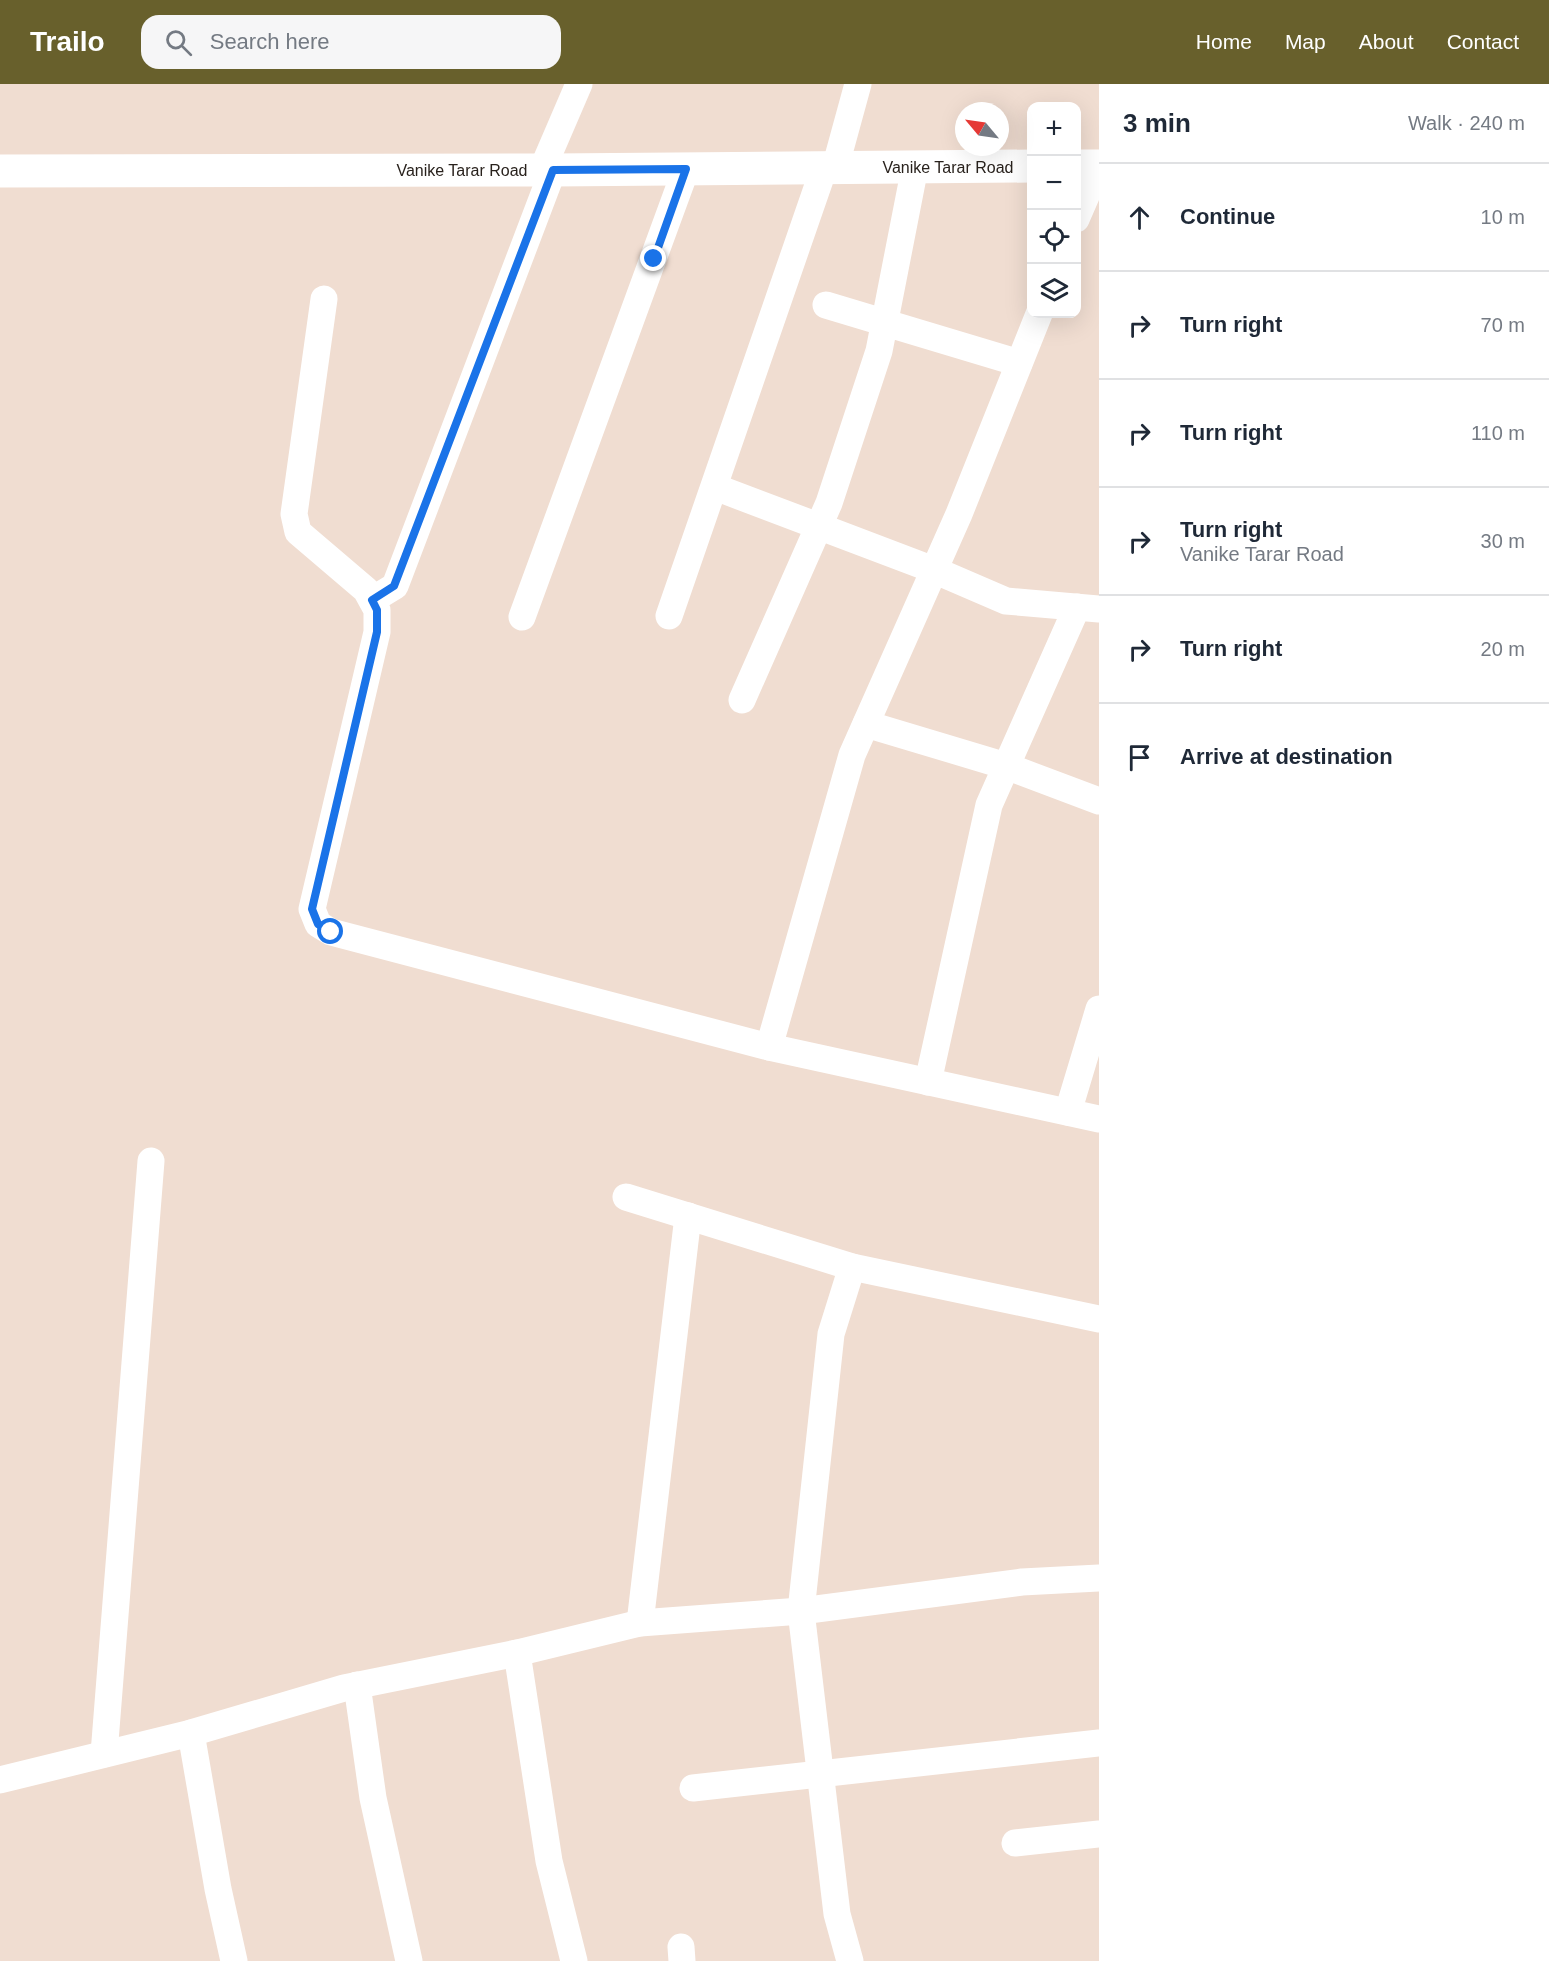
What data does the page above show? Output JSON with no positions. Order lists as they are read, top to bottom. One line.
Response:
{"streets":{"main road":["Vanike Tarar Road"]},"north":"top left","page":{"header":"Trailo","search":"Search here","nav":["Home","Map","About","Contact"],"heading":["3 min","Walk · 240 m"],"map_buttons":["+","−"],"list":[["Continue","10 m"],["Turn right","70 m"],["Turn right","110 m"],["Turn right","Vanike Tarar Road","30 m"],["Turn right","20 m"],"Arrive at destination"]}}
